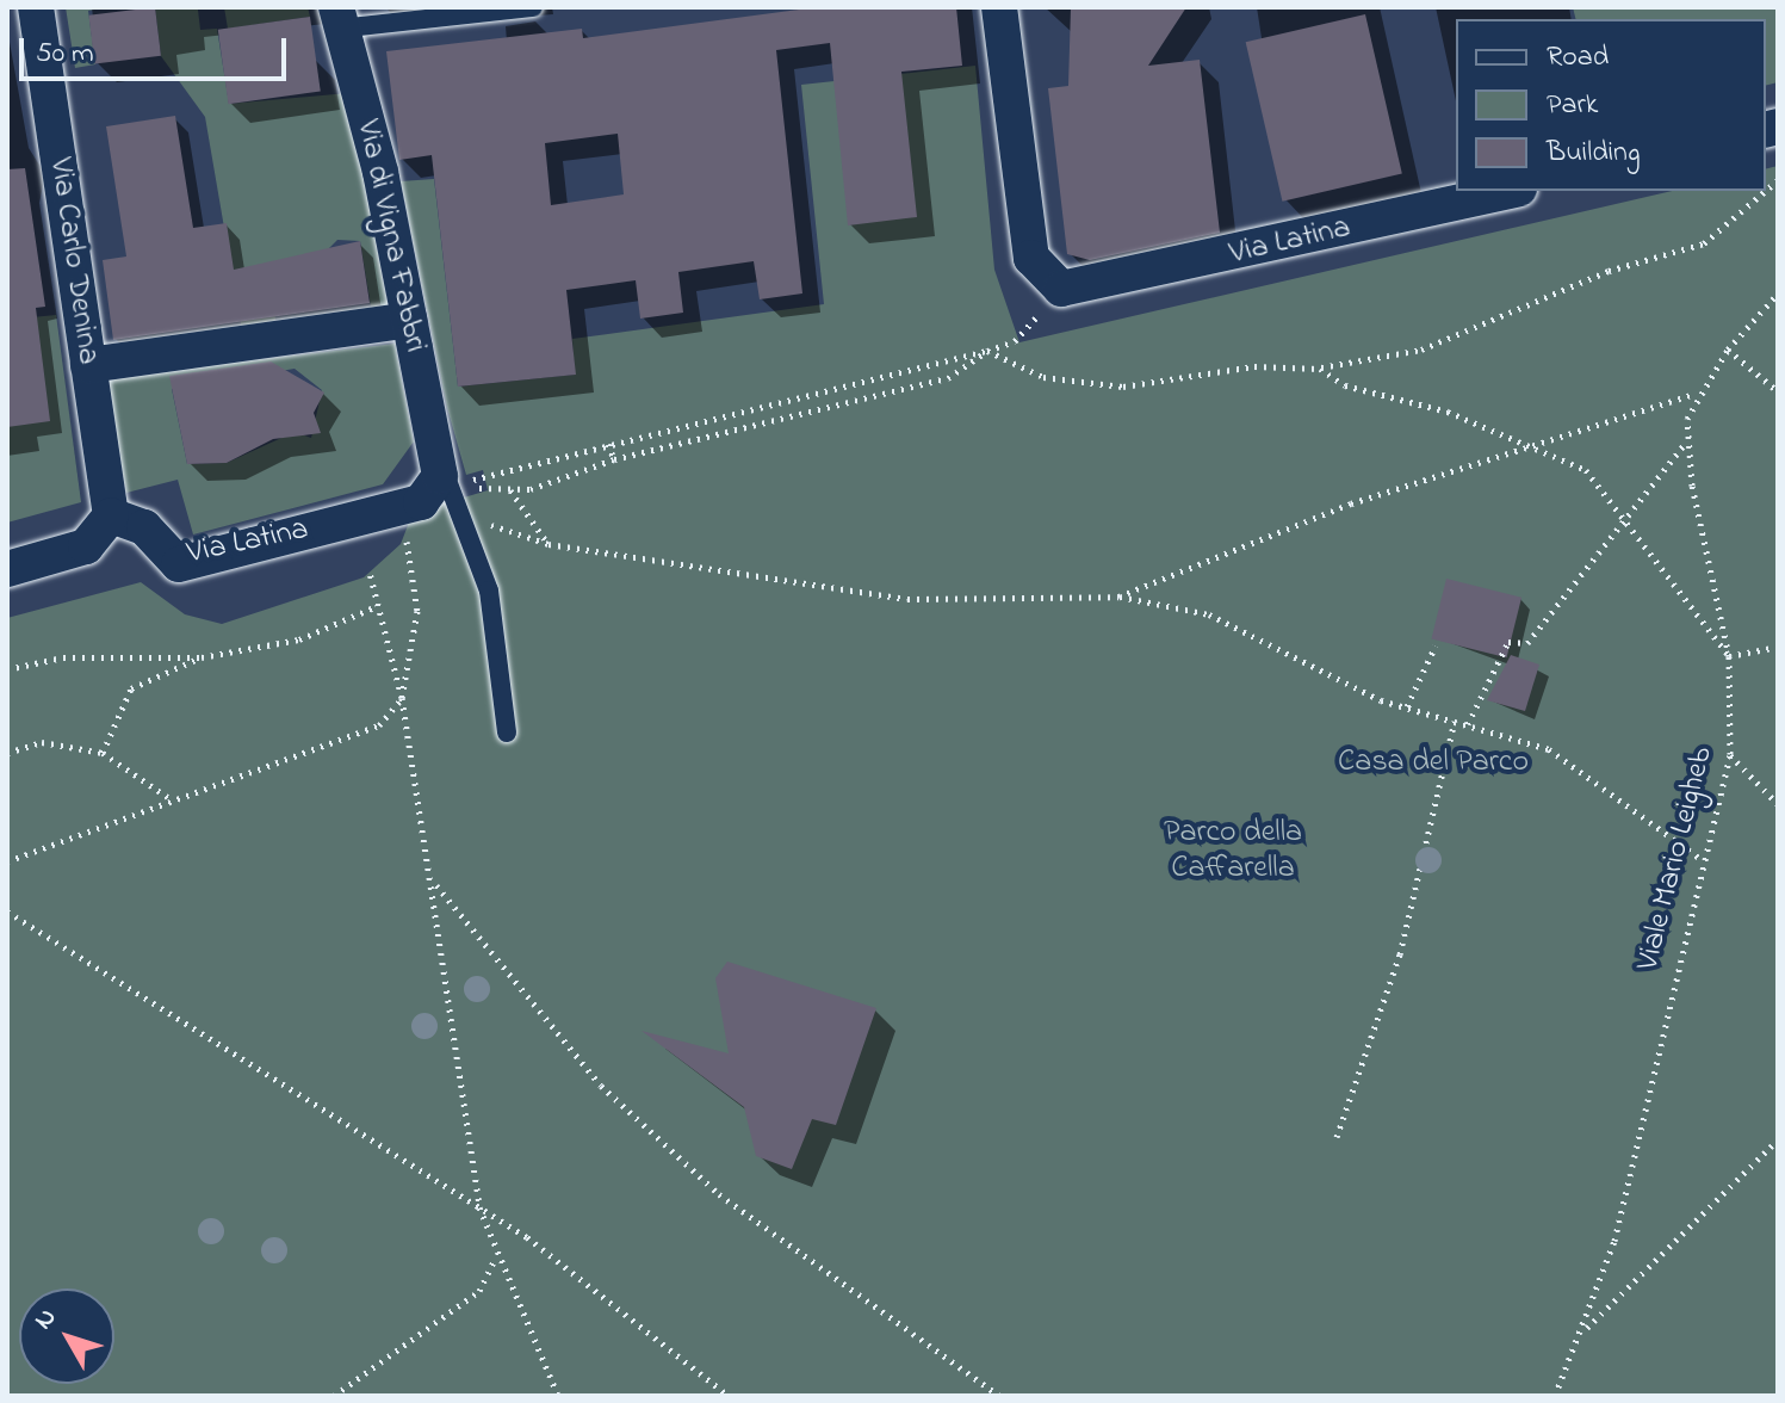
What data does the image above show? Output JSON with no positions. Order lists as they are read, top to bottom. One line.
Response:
{"streets":{"street":["Via di Vigna Fabbri","Via Latina","Via Carlo Denina"],"path":["Viale Mario Leigheb"]},"crossings":[["Via di Vigna Fabbri","Via Latina"],["Via Latina","Via Carlo Denina"]],"parks":["Casa del Parco","Parco della Caffarella"],"legend":["Road","Park","Building"],"scale_bar":"50 m","north":"top left"}
